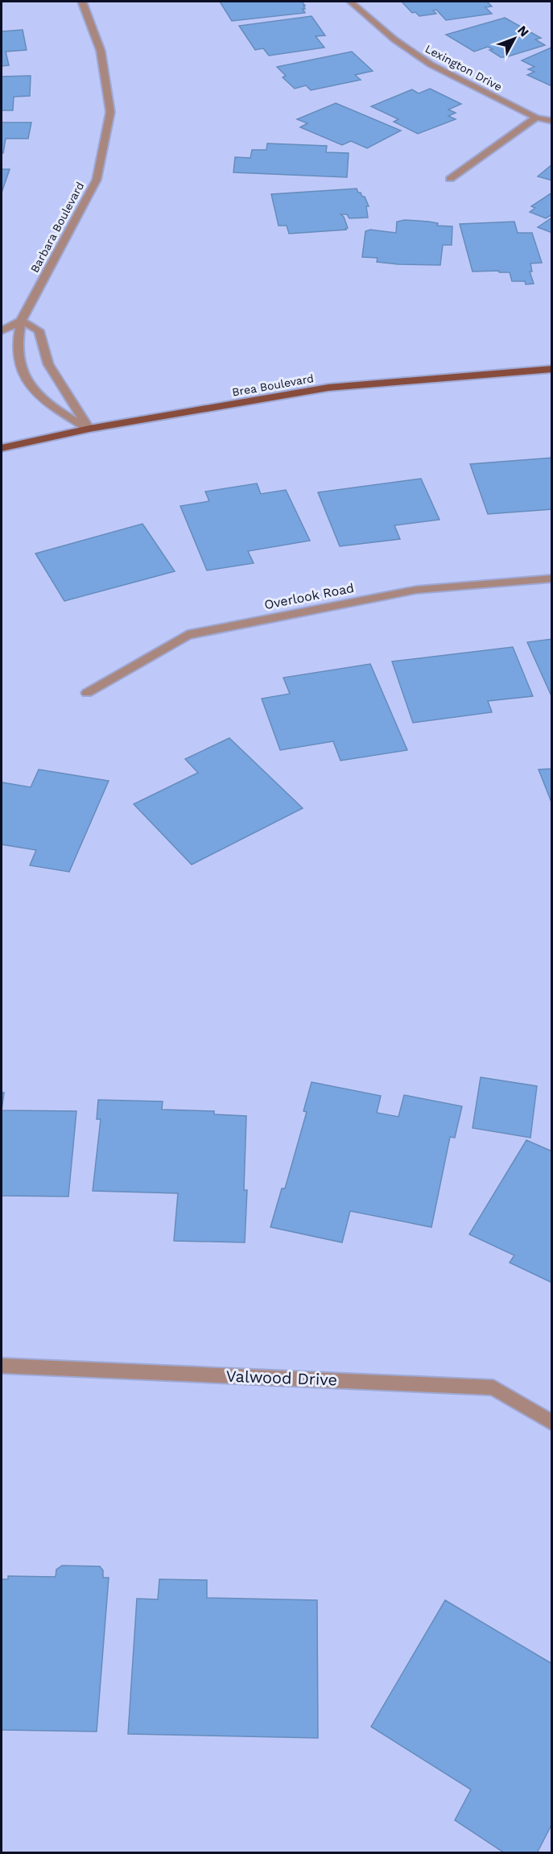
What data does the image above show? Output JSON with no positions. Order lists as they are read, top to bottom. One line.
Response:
{"streets":{"main road":["Brea Boulevard"],"street":["Lexington Drive","Barbara Boulevard","Overlook Road","Valwood Drive"]},"crossings":[["Barbara Boulevard","Brea Boulevard"]],"north":"top right"}
